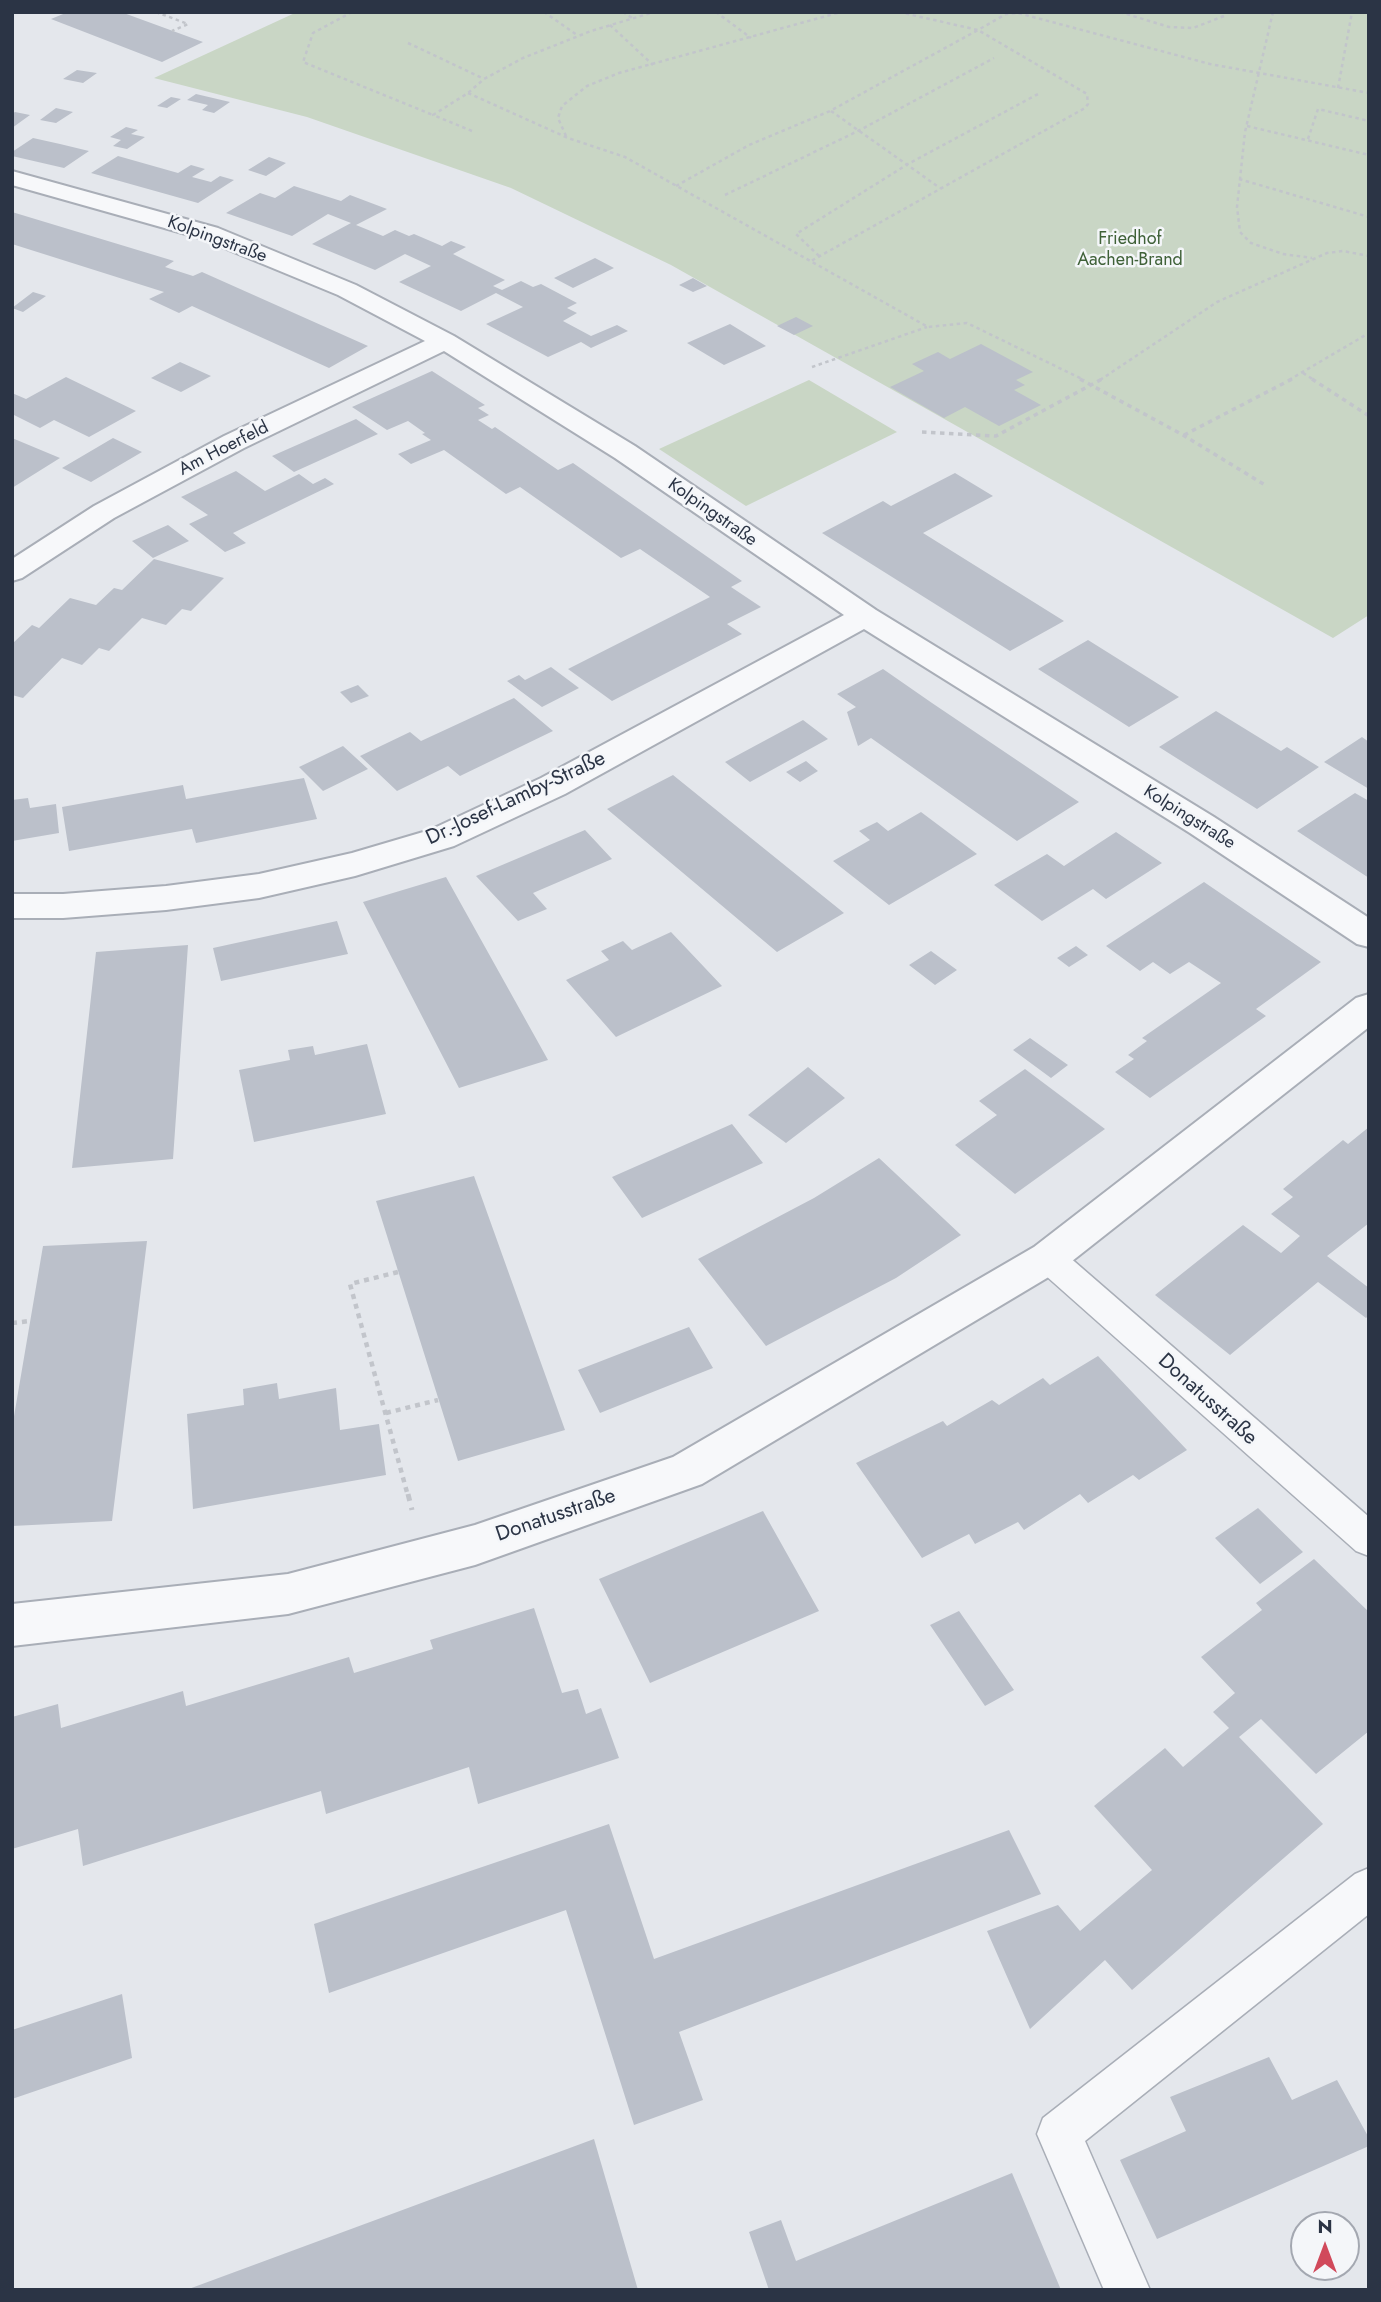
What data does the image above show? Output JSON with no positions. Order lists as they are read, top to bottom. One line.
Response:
{"streets":{"street":["Kolpingstraße","Am Hoerfeld","Dr.-Josef-Lamby-Straße","Donatusstraße"]},"crossings":[["Kolpingstraße","Am Hoerfeld"],["Kolpingstraße","Dr.-Josef-Lamby-Straße"]],"parks":["Friedhof Aachen-Brand"],"north":"top"}
